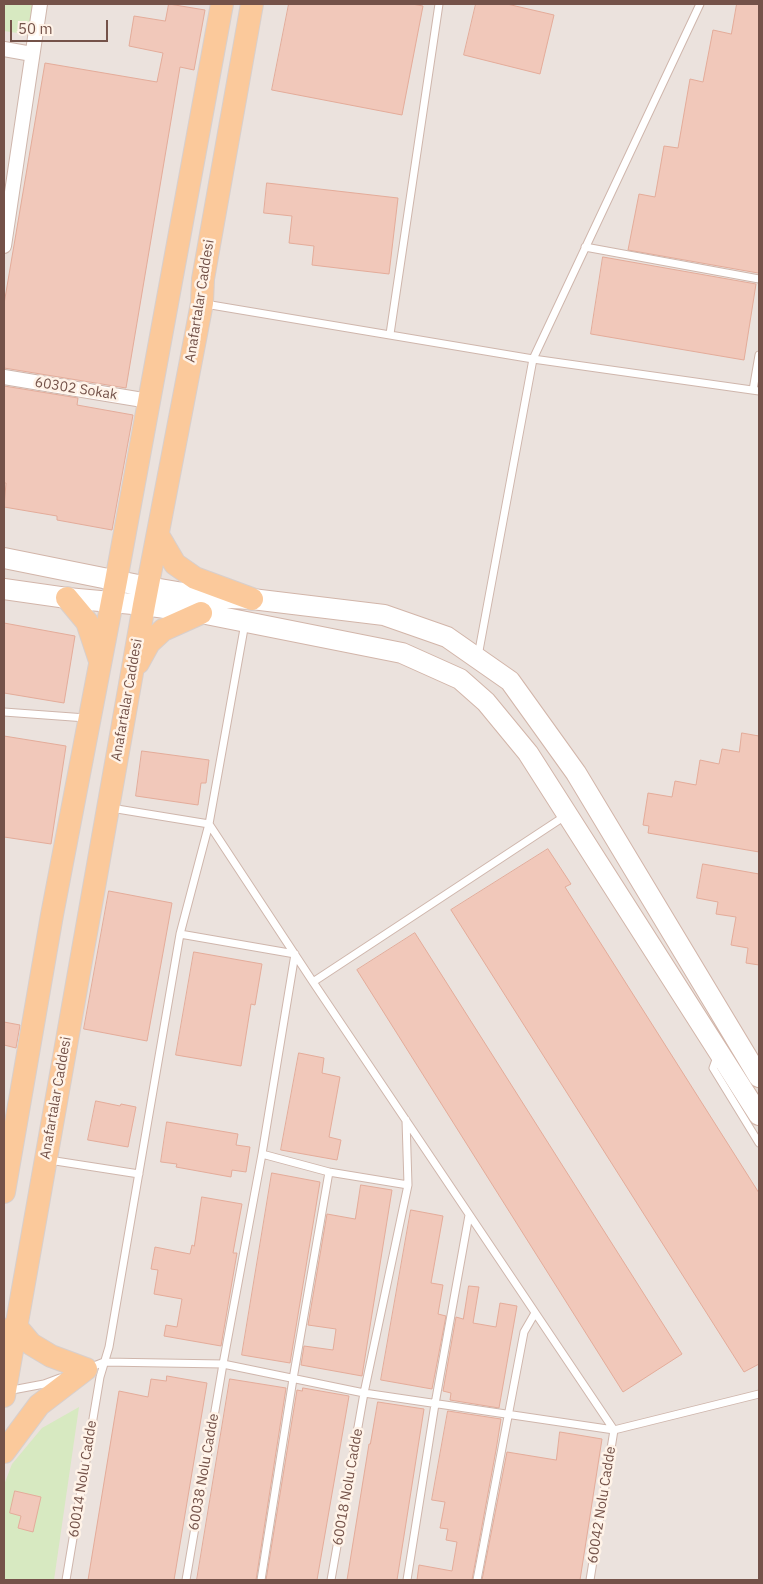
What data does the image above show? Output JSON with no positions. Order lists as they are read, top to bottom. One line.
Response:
{"streets":{"main road":["Anafartalar Caddesi"],"street":["60302 Sokak"],"lane":["60038 Nolu Cadde","60014 Nolu Cadde","60018 Nolu Cadde","60042 Nolu Cadde"]},"scale_bar":"50 m"}
